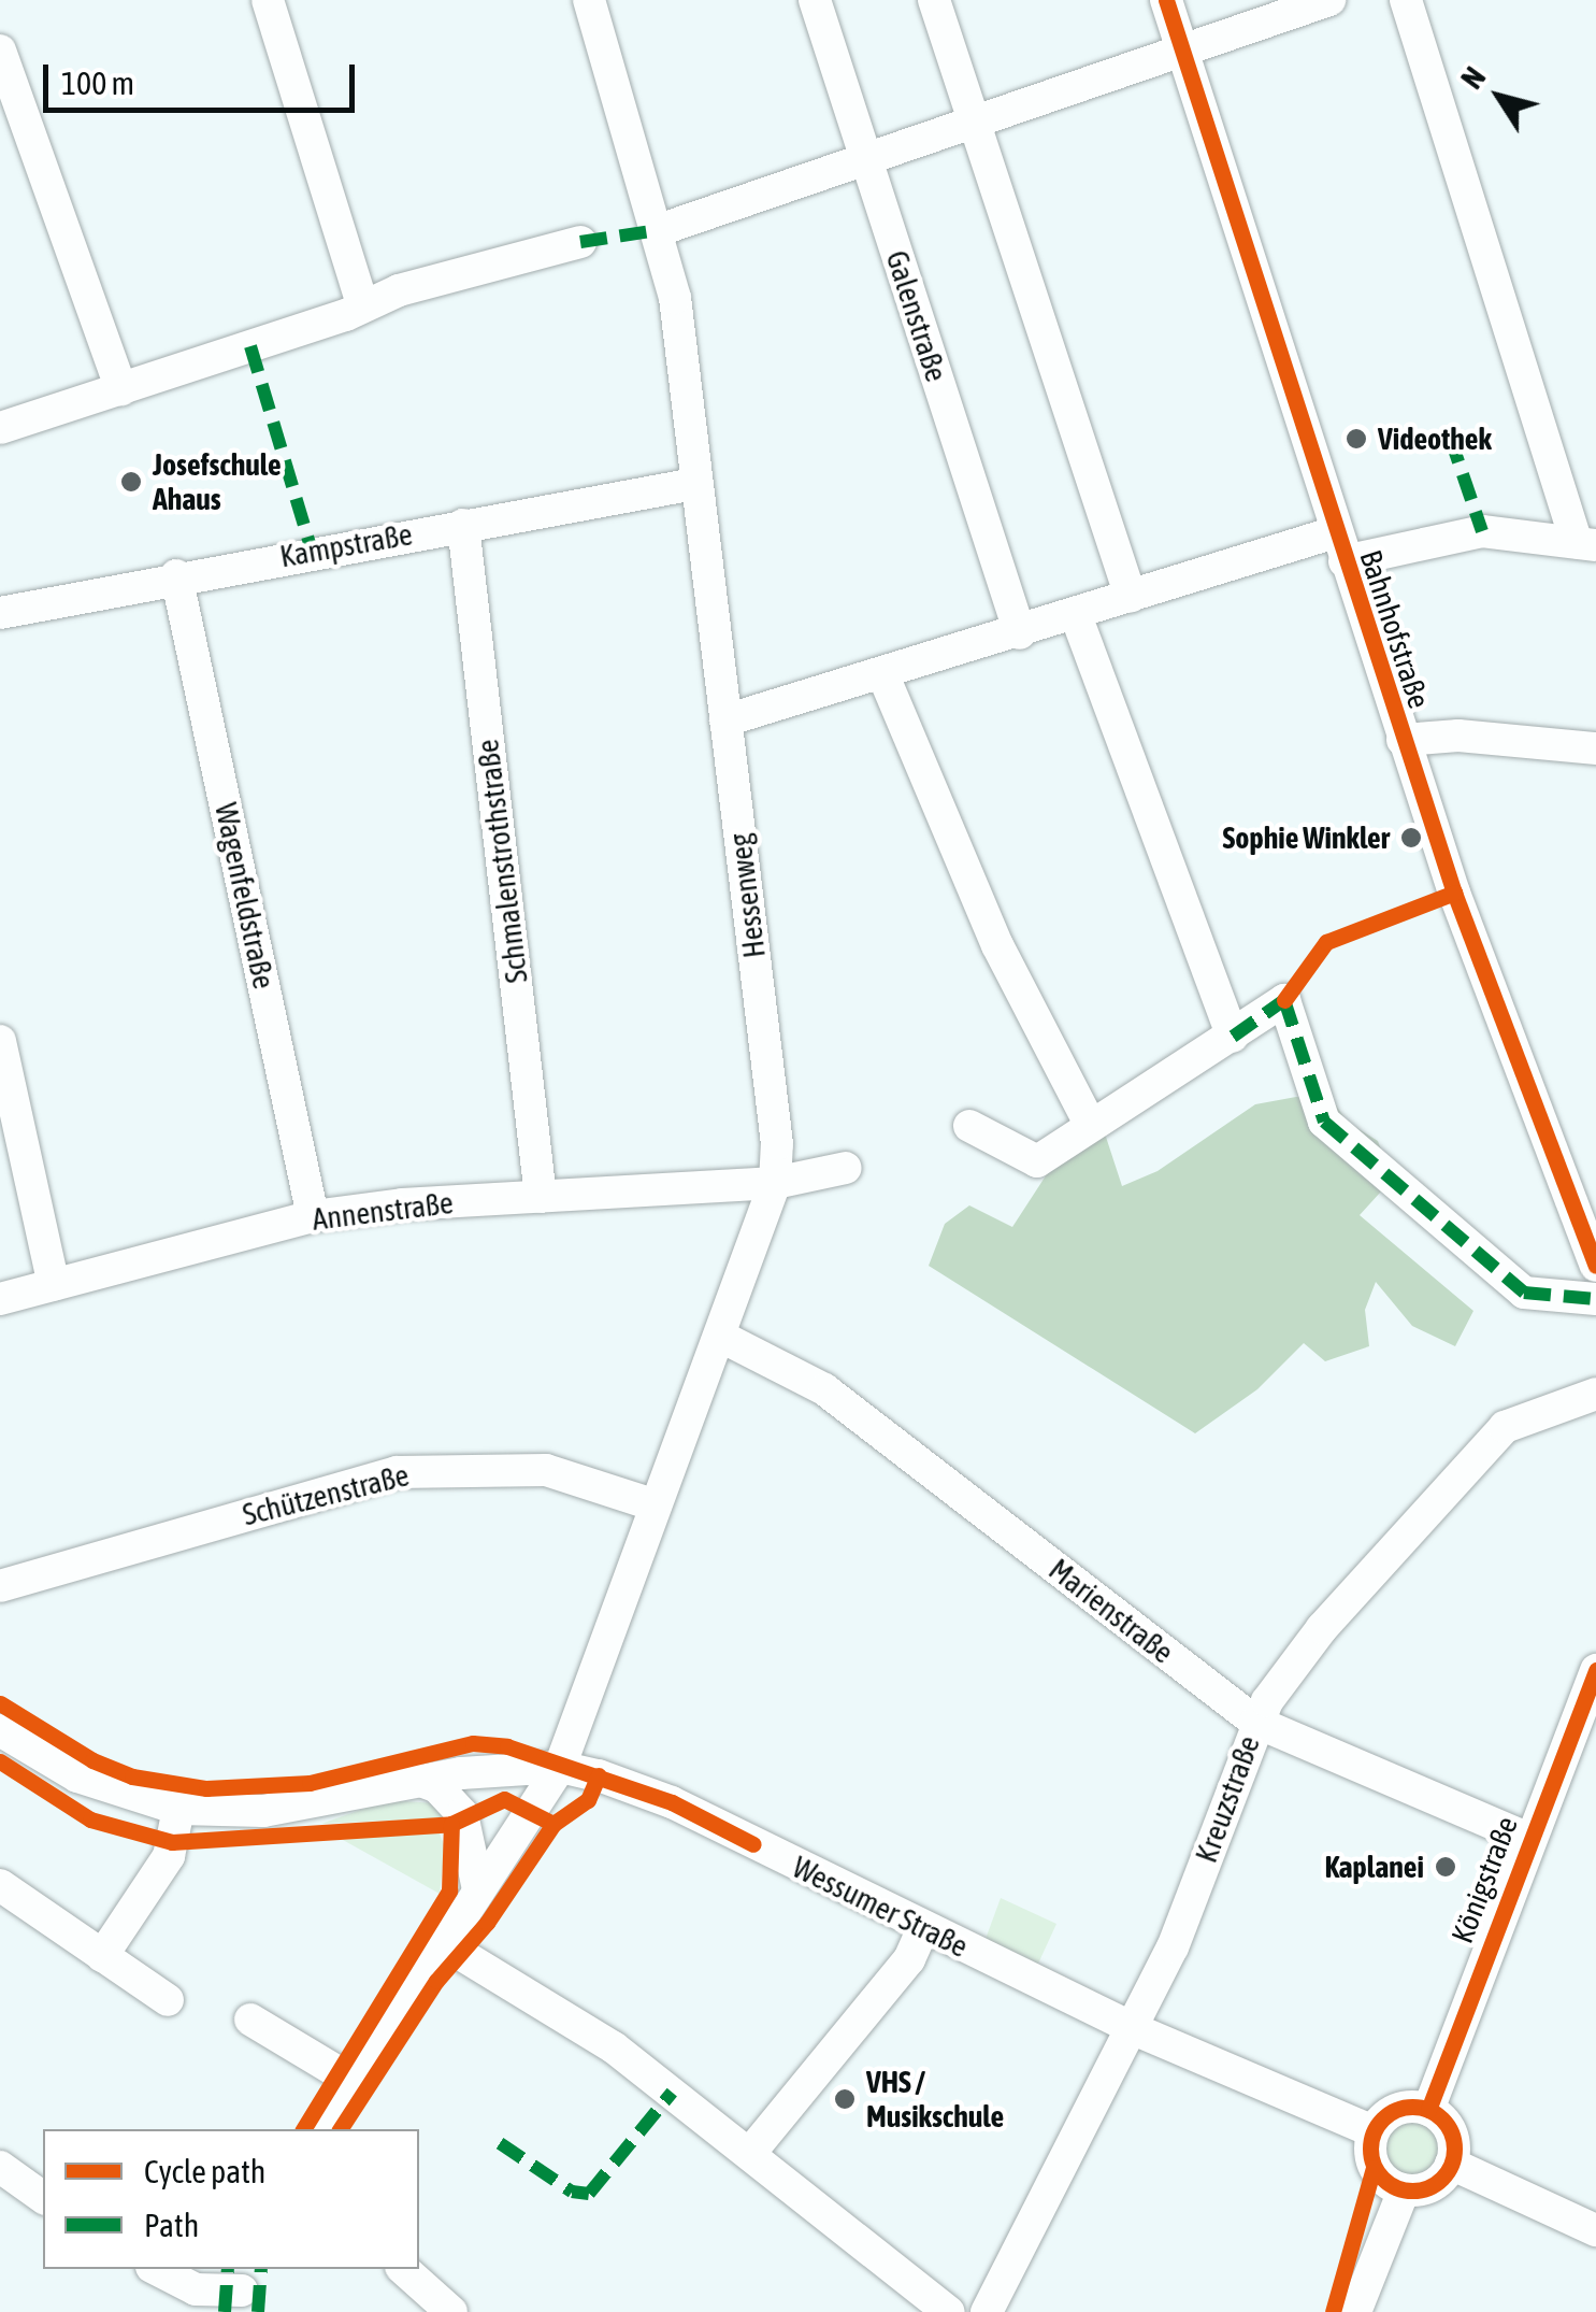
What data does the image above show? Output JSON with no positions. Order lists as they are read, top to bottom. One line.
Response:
{"streets":{"street":["Galenstraße","Kampstraße","Bahnhofstraße","Schmalenstrothstraße","Wagenfeldstraße","Hessenweg","Annenstraße","Schützenstraße","Marienstraße","Kreuzstraße","Königstraße","Wessumer Straße"]},"crossings":[["Kampstraße","Schmalenstrothstraße"],["Kampstraße","Wagenfeldstraße"],["Kampstraße","Hessenweg"],["Schmalenstrothstraße","Annenstraße"],["Wagenfeldstraße","Annenstraße"],["Hessenweg","Annenstraße"],["Hessenweg","Schützenstraße"],["Hessenweg","Marienstraße"],["Hessenweg","Wessumer Straße"],["Marienstraße","Kreuzstraße"],["Marienstraße","Königstraße"],["Kreuzstraße","Wessumer Straße"],["Königstraße","Wessumer Straße"]],"places":["Videothek","Josefschule Ahaus","Sophie Winkler","Kaplanei","VHS / Musikschule"],"legend":["Cycle path","Path"],"scale_bar":"100 m","north":"top left"}
